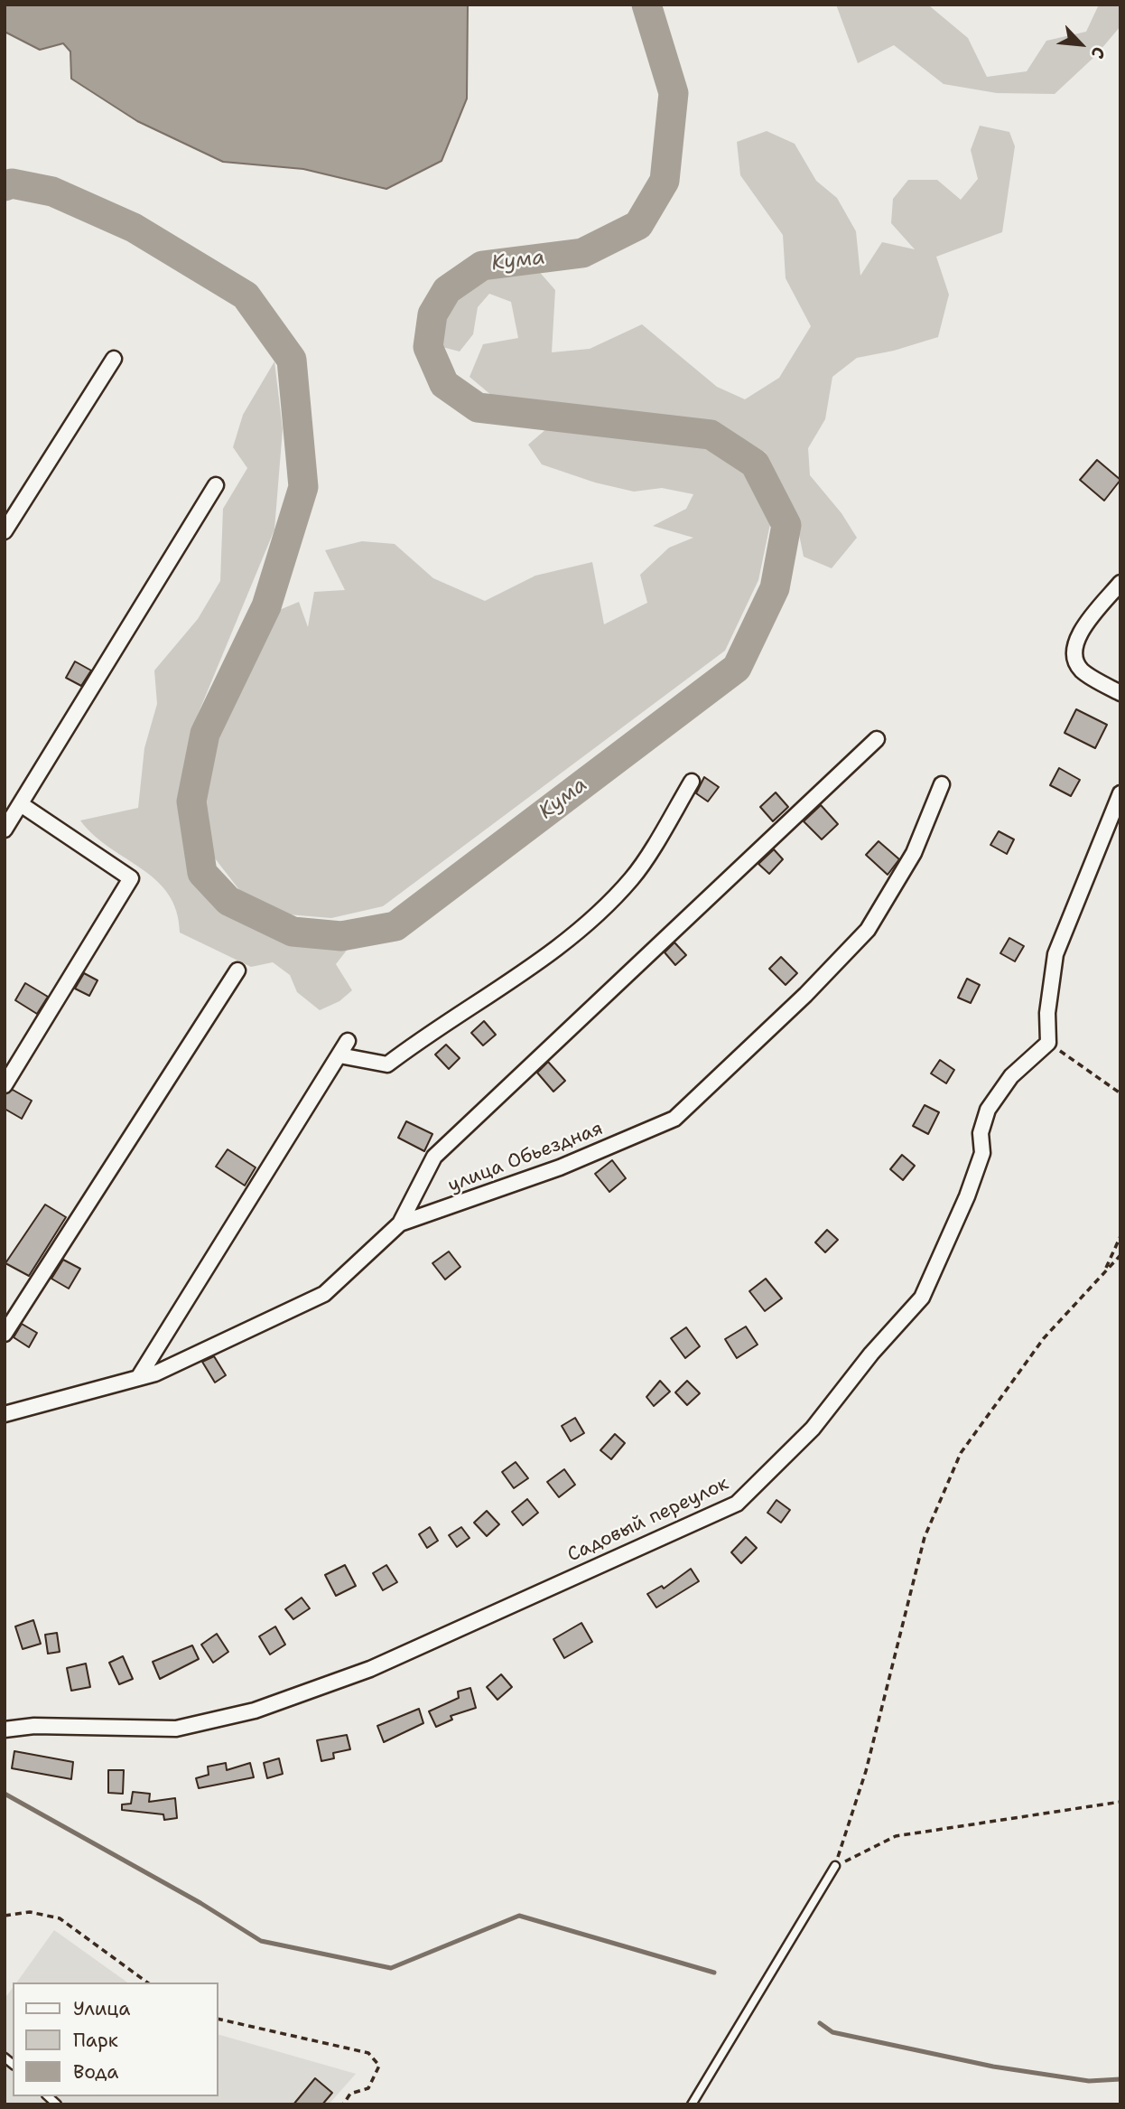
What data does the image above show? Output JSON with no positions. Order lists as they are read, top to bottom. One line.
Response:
{"streets":{"street":["улица Обьездная","Садовый переулок"]},"water":["Кума"],"legend":["Улица","Парк","Вода"],"north":"bottom right"}
